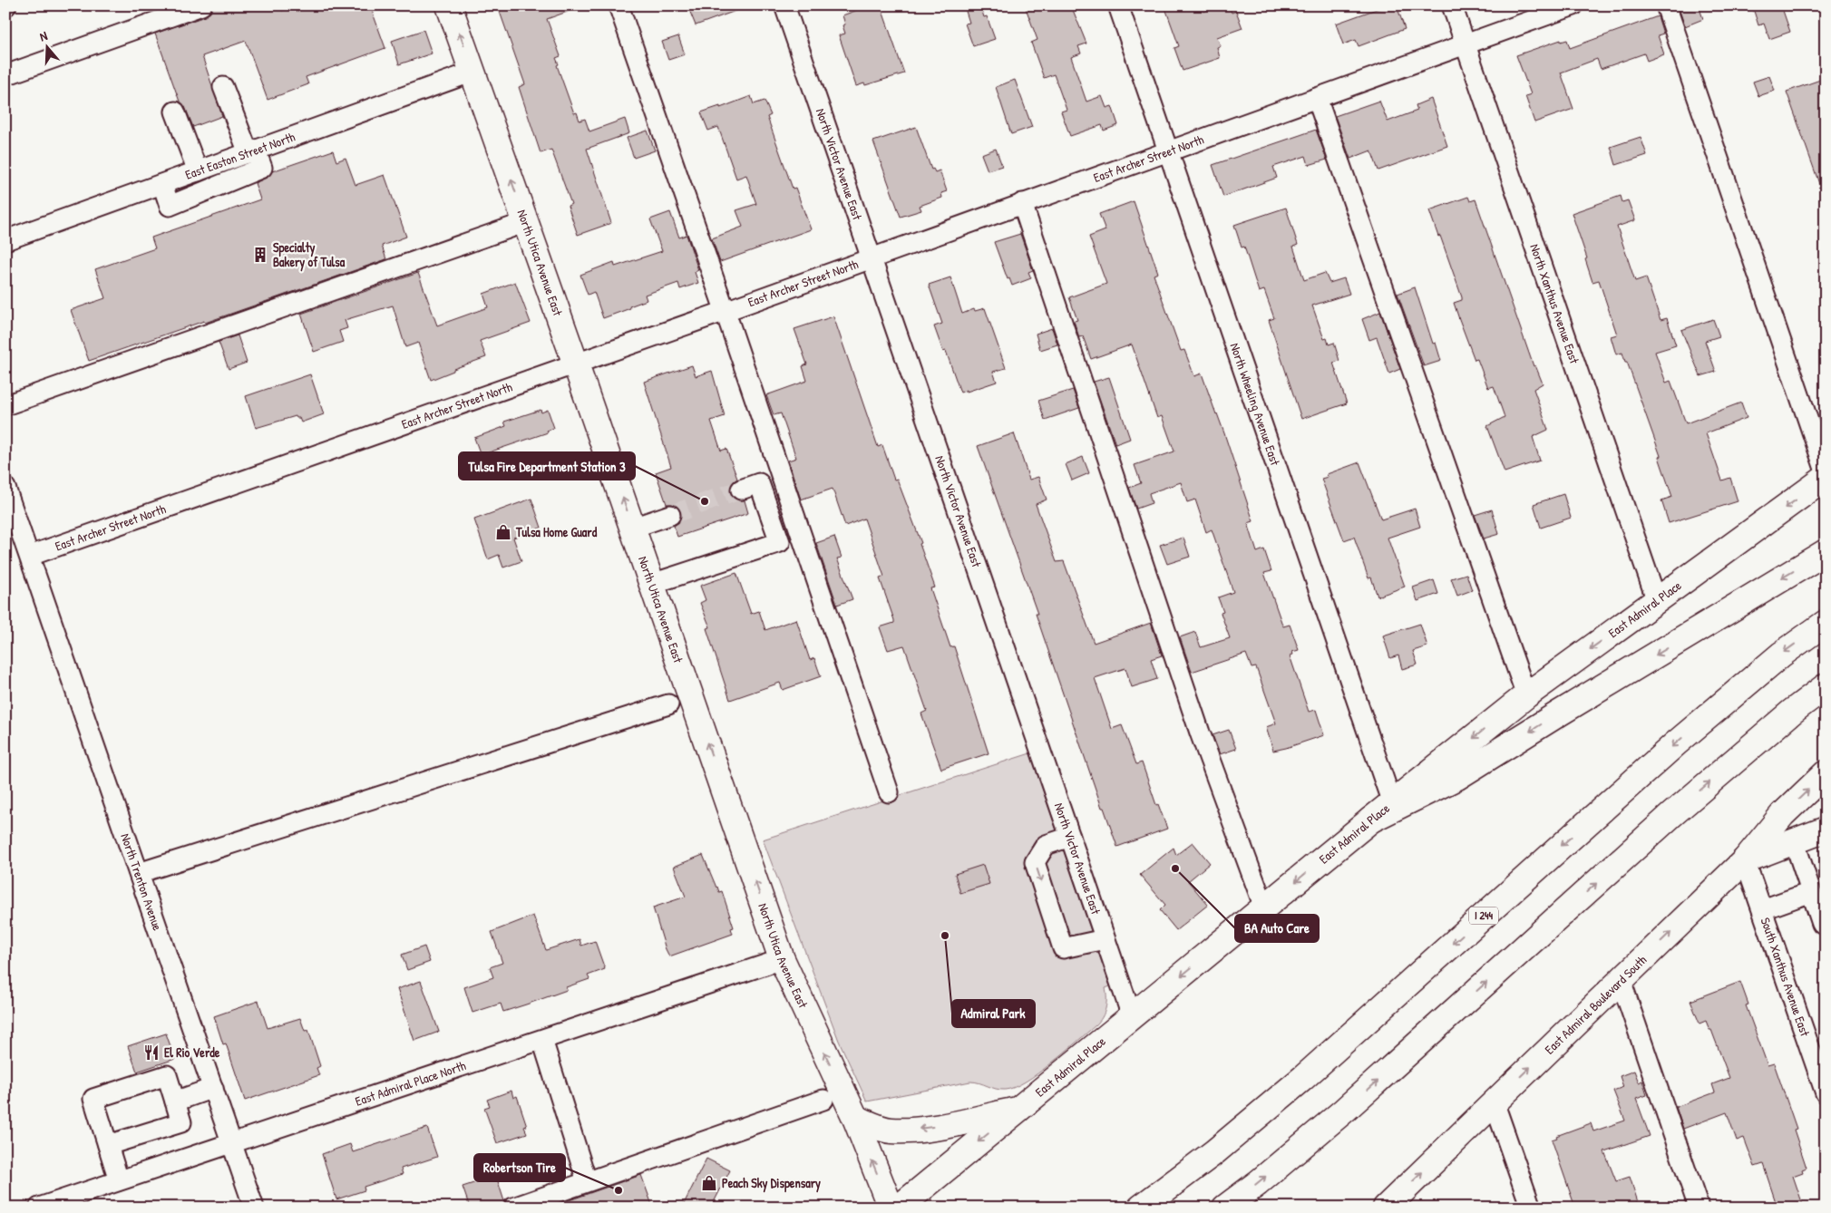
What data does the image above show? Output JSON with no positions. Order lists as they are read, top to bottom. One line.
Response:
{"streets":{"main road":["North Utica Avenue East","East Admiral Place","I 244","East Admiral Boulevard South"],"street":["East Easton Street North","East Archer Street North","North Victor Avenue East","North Xanthus Avenue East","North Wheeling Avenue East","North Trenton Avenue","South Xanthus Avenue East","East Admiral Place North"]},"crossings":[["East Easton Street North","North Utica Avenue East"],["East Archer Street North","North Victor Avenue East"],["East Archer Street North","North Utica Avenue East"],["East Archer Street North","North Xanthus Avenue East"],["East Archer Street North","North Wheeling Avenue East"],["East Archer Street North","North Trenton Avenue"],["North Victor Avenue East","East Admiral Place"],["North Utica Avenue East","East Admiral Place North"],["North Xanthus Avenue East","East Admiral Place"],["North Wheeling Avenue East","East Admiral Place"],["North Trenton Avenue","East Admiral Place North"],["South Xanthus Avenue East","East Admiral Boulevard South"]],"one_way":["North Utica Avenue East"],"places":{"building":["Specialty Bakery of Tulsa"],"other":["Tulsa Fire Department Station 3","BA Auto Care","Admiral Park","Robertson Tire"],"shop":["Tulsa Home Guard","Peach Sky Dispensary"],"restaurant":["El Rio Verde"]},"north":"top"}
